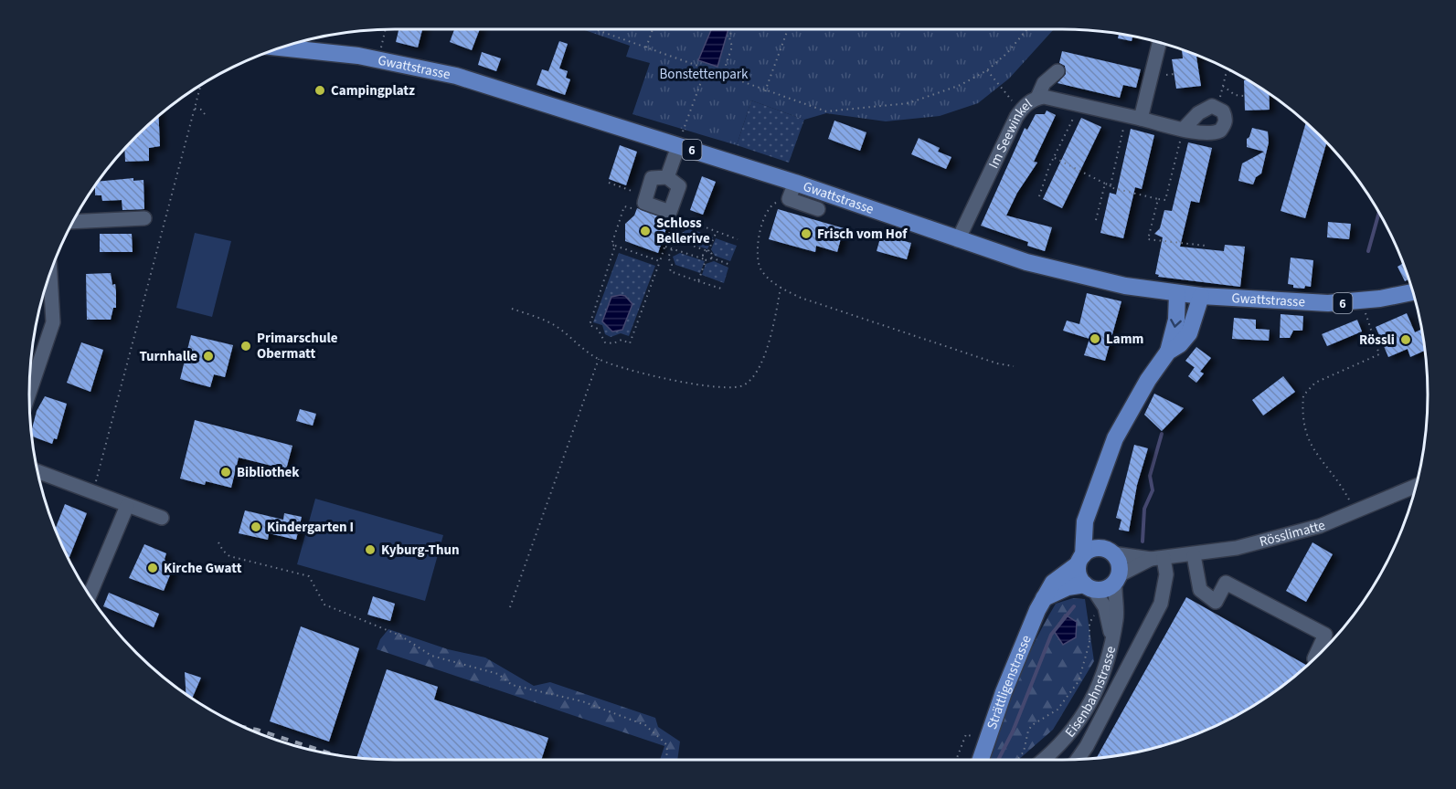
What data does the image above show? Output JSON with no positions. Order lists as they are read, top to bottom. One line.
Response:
{"streets":{"main road":["Gwattstrasse","6","Strättligenstrasse"],"street":["Im Seewinkel","Rösslimatte","Eisenbahnstrasse"]},"crossings":[["Gwattstrasse","Im Seewinkel"],["Rösslimatte","Strättligenstrasse"],["Rösslimatte","Eisenbahnstrasse"],["Strättligenstrasse","Eisenbahnstrasse"]],"parks":["Bonstettenpark"],"places":["Campingplatz","Schloss Bellerive","Frisch vom Hof","Lamm","Rössli","Primarschule Obermatt","Turnhalle","Bibliothek","Kindergarten I","Kyburg-Thun","Kirche Gwatt"]}
